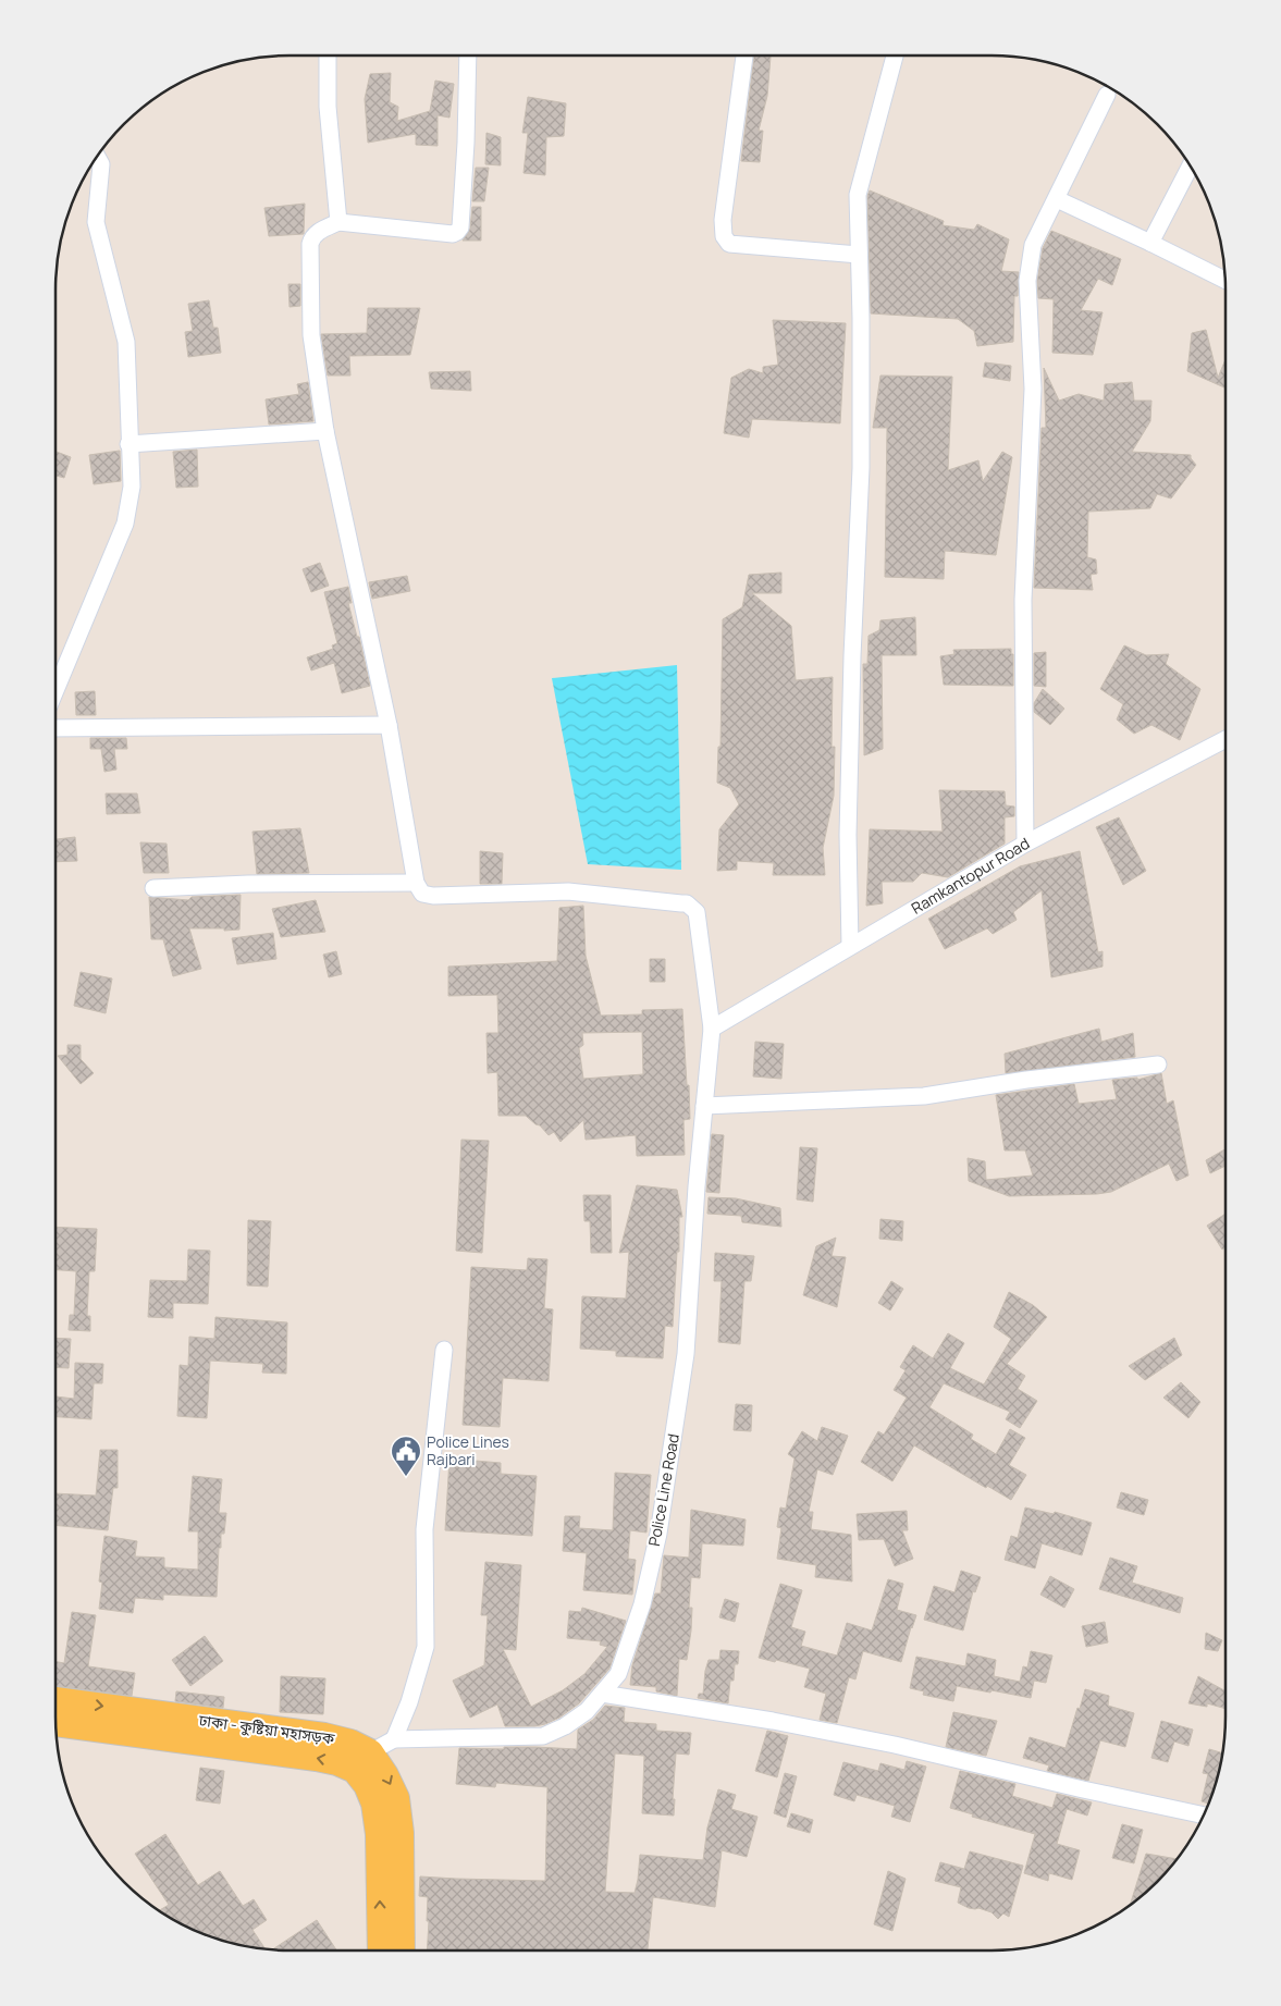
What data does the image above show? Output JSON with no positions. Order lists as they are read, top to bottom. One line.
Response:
{"streets":{"main road":["ঢাকা - কুষ্টিয়া মহাসড়ক"],"street":["Ramkantopur Road","Police Line Road"]},"crossings":[["Ramkantopur Road","Police Line Road"],["Police Line Road","ঢাকা - কুষ্টিয়া মহাসড়ক"]],"places":{"public building":["Police Lines Rajbari"]}}
